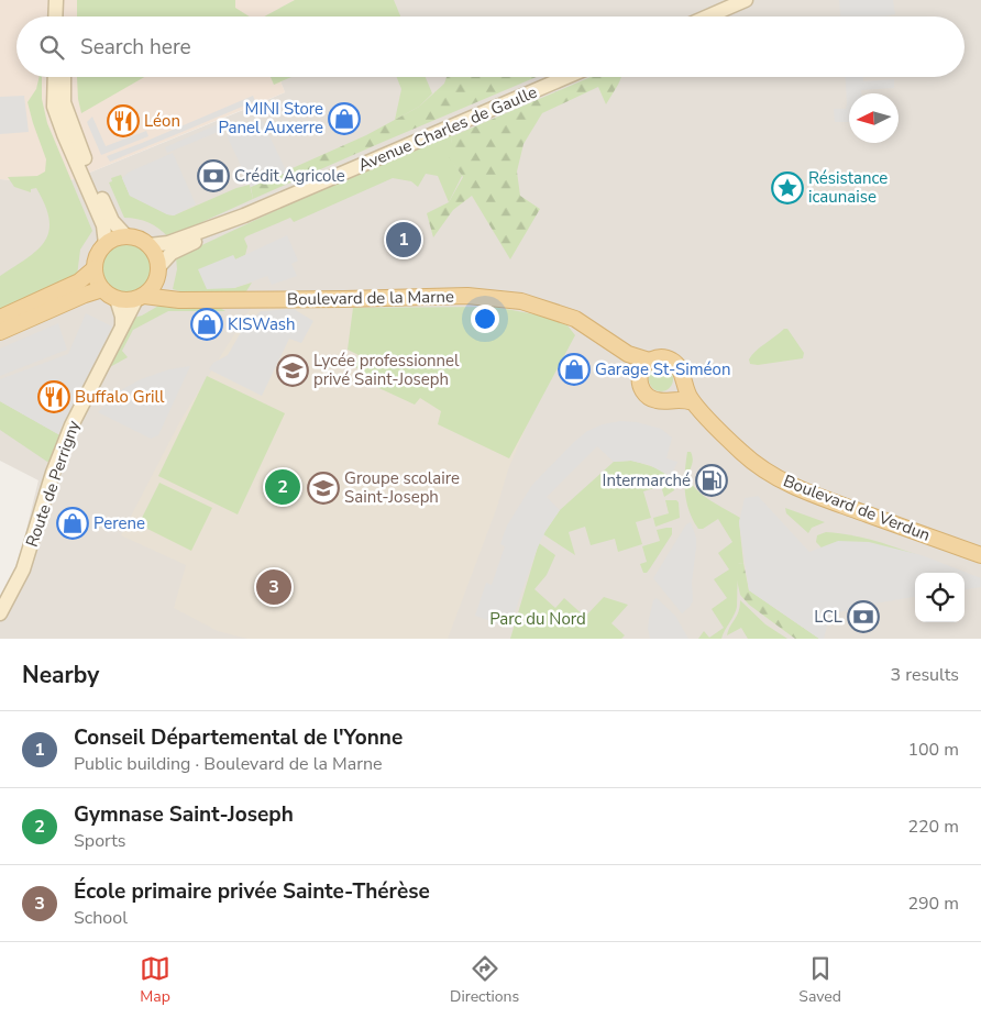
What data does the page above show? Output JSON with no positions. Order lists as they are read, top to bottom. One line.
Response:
{"streets":{"main road":["Boulevard de la Marne","Boulevard de Verdun"],"street":["Avenue Charles de Gaulle","Route de Perrigny"]},"crossings":[["Avenue Charles de Gaulle","Boulevard de la Marne"],["Avenue Charles de Gaulle","Route de Perrigny"],["Boulevard de la Marne","Route de Perrigny"]],"parks":["Parc du Nord"],"places":{"shop":["MINI Store Panel Auxerre","KISWash","Garage St-Siméon","Perene"],"restaurant":["Léon","Buffalo Grill"],"bank":["Crédit Agricole","LCL"],"place":["Résistance icaunaise"],"school or university":["Lycée professionnel privé Saint-Joseph","Groupe scolaire Saint-Joseph"],"fuel station":["Intermarché"]},"north":"left","page":{"search":"Search here","pins":["1","2","3"],"heading":["Nearby","3 results"],"list":[{"mark":"1","name":"Conseil Départemental de l'Yonne","note":"Public building · Boulevard de la Marne","value":"100 m"},{"mark":"2","name":"Gymnase Saint-Joseph","note":"Sports","value":"220 m"},{"mark":"3","name":"École primaire privée Sainte-Thérèse","note":"School","value":"290 m"}],"nav":["Map","Directions","Saved"]}}
